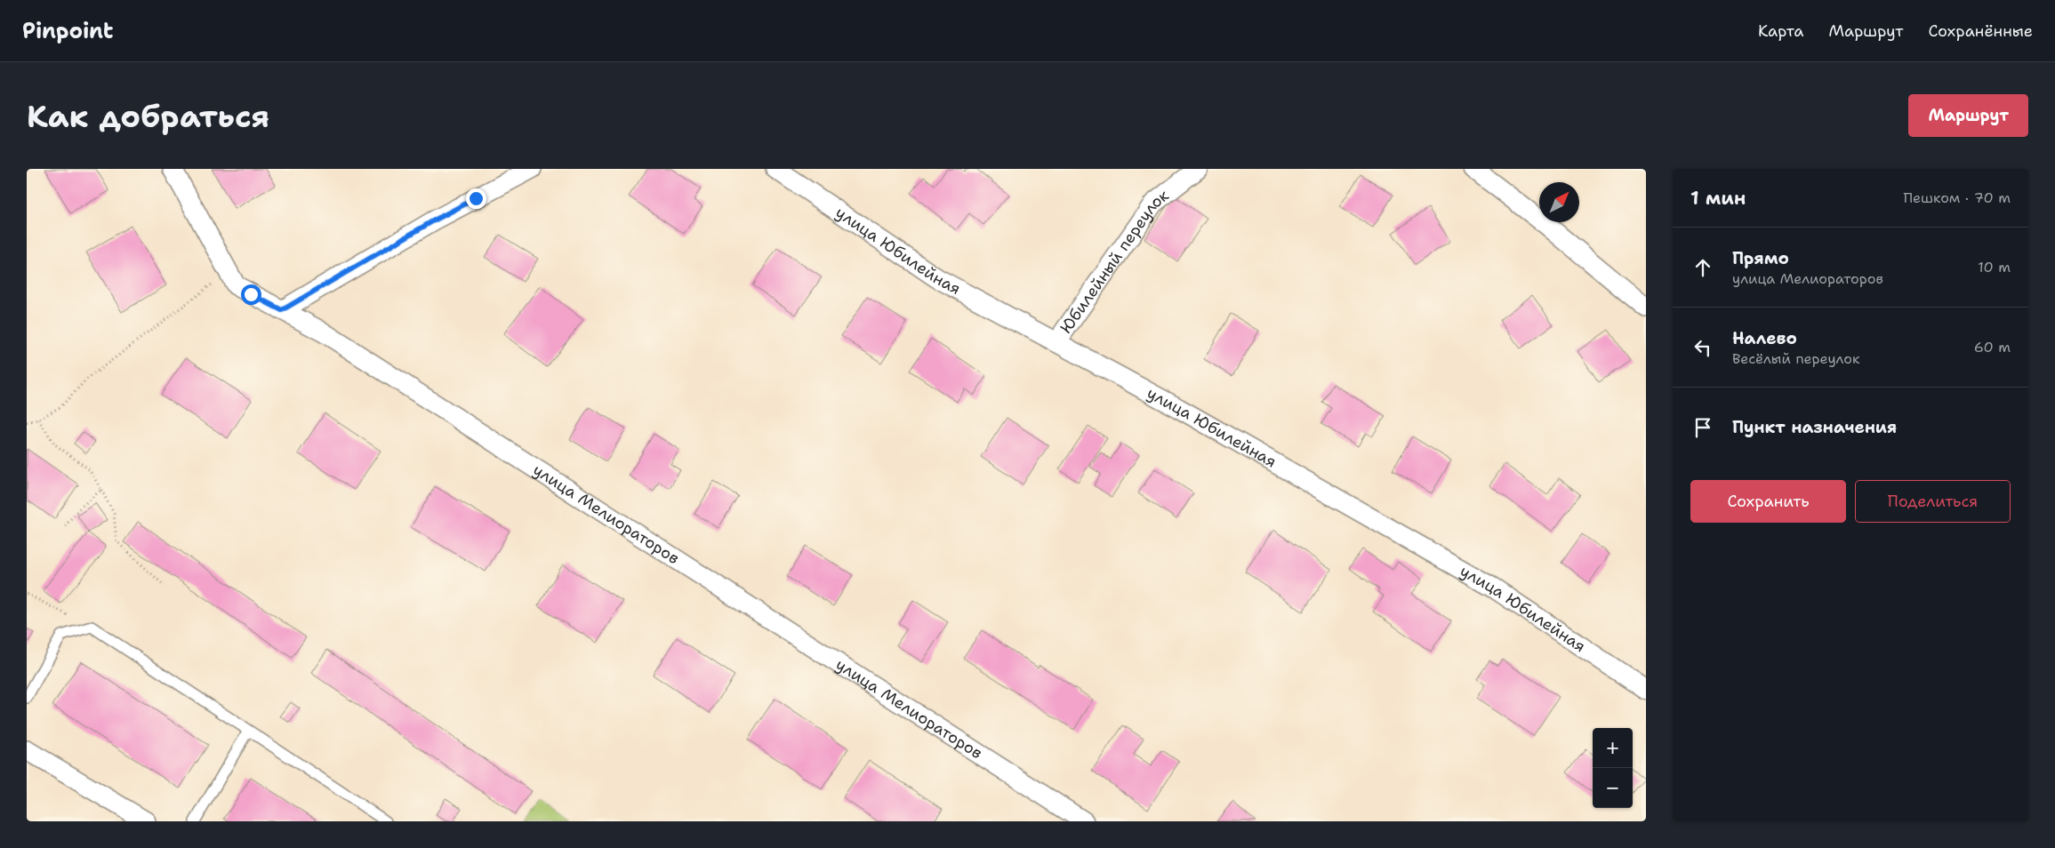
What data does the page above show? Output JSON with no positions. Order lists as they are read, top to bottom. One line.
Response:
{"streets":{"street":["улица Юбилейная","Юбилейный переулок","улица Мелиораторов"]},"crossings":[["улица Юбилейная","Юбилейный переулок"]],"north":"top right","page":{"header":"Pinpoint","nav":["Карта","Маршрут","Сохранённые"],"buttons":["Маршрут",["Сохранить","Поделиться"]],"title":"Как добраться","heading":["1 мин","Пешком · 70 m"],"list":[["Прямо","улица Мелиораторов","10 m"],["Налево","Весёлый переулок","60 m"],"Пункт назначения"],"map_buttons":["+","−"]}}
